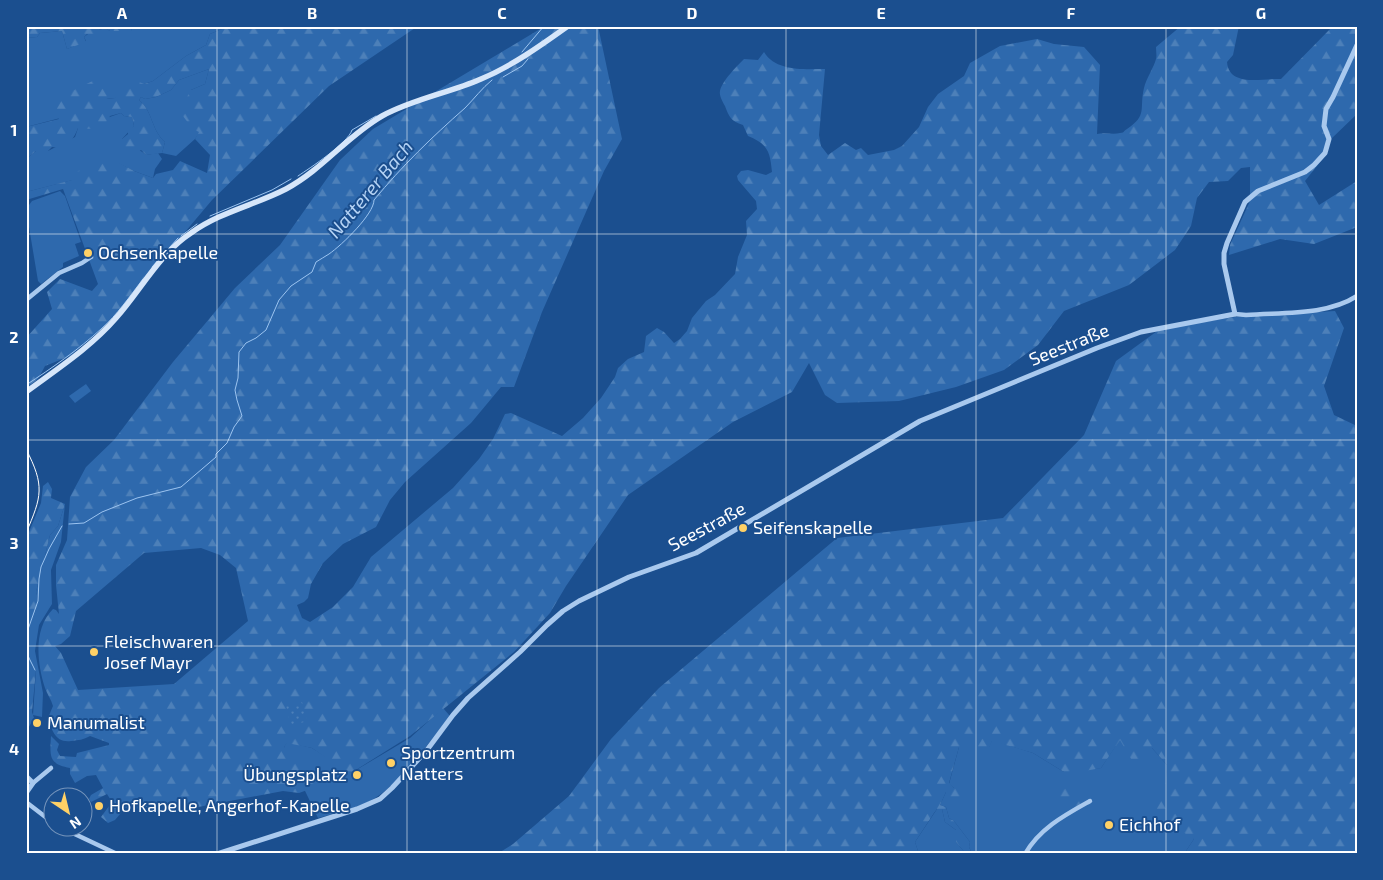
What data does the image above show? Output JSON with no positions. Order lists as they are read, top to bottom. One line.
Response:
{"streets":{"street":["Seestraße"]},"water":["Natterer Bach"],"places":["Ochsenkapelle","Seifenskapelle","Fleischwaren Josef Mayr","Manumalist","Sportzentrum Natters","Übungsplatz","Hofkapelle, Angerhof-Kapelle","Eichhof"],"north":"bottom right","grid":{"columns":["A","B","C","D","E","F","G"],"rows":["1","2","3","4"]}}
